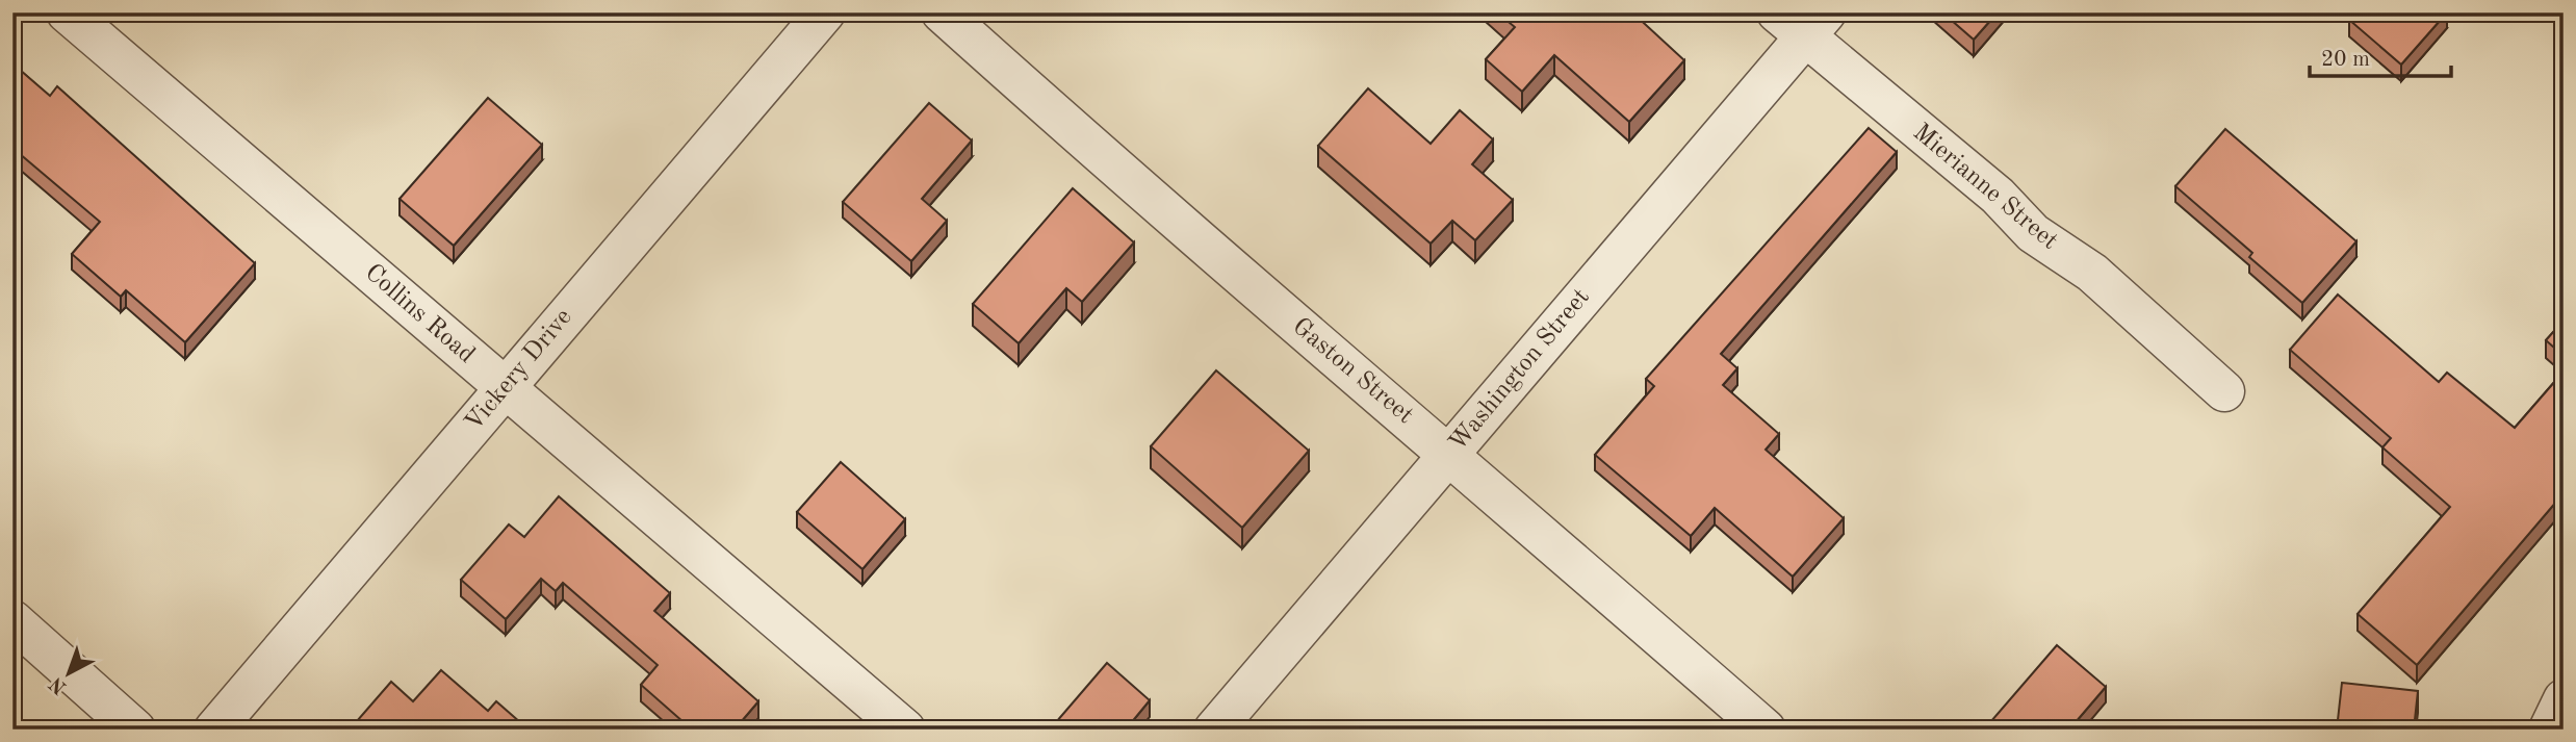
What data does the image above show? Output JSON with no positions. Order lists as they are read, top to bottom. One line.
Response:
{"streets":{"street":["Mierianne Street","Collins Road","Vickery Drive","Washington Street","Gaston Street"]},"crossings":[["Mierianne Street","Washington Street"],["Collins Road","Vickery Drive"],["Washington Street","Gaston Street"]],"scale_bar":"20 m","north":"bottom left"}
